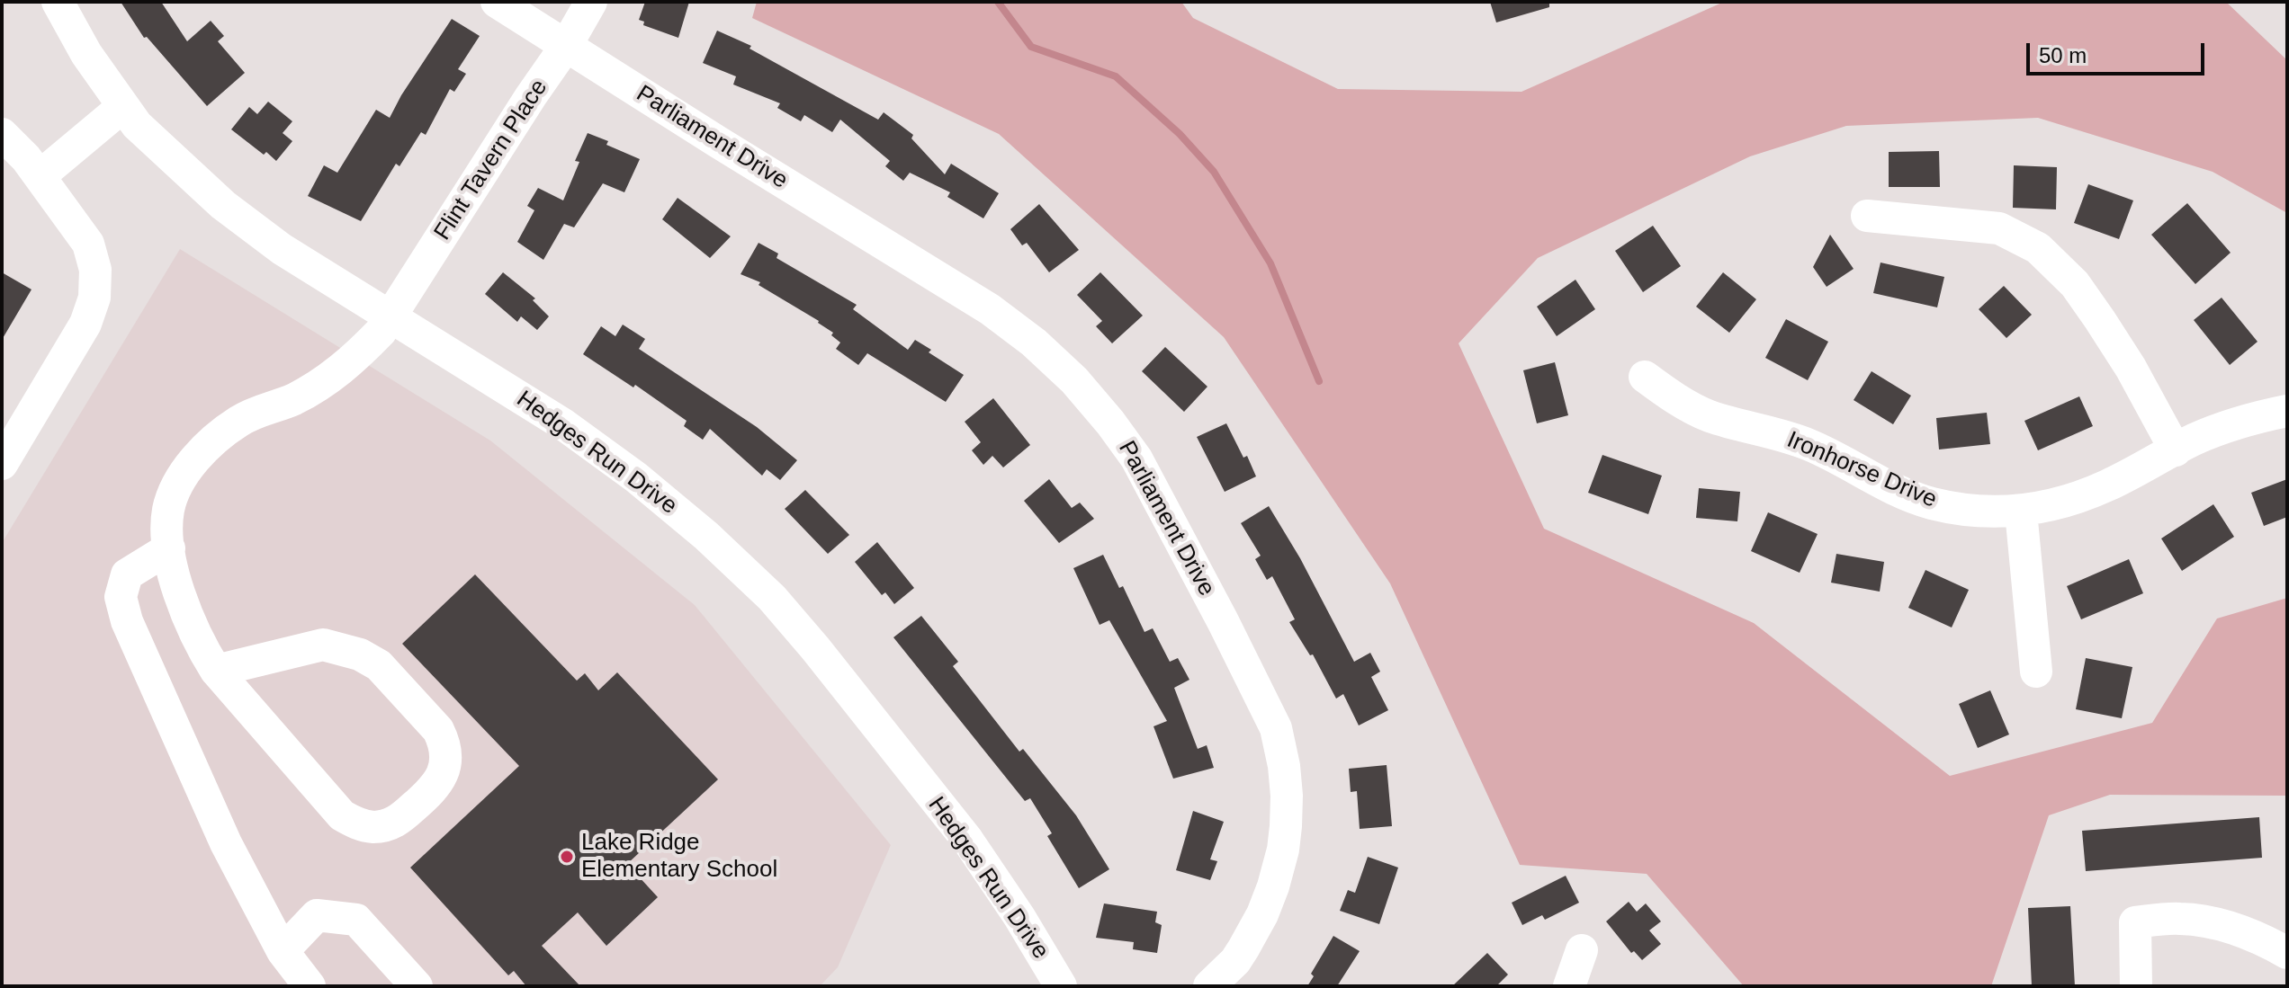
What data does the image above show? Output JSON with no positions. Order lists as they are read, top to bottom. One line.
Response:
{"streets":{"street":["Parliament Drive","Flint Tavern Place","Hedges Run Drive","Ironhorse Drive"]},"crossings":[["Parliament Drive","Flint Tavern Place"],["Flint Tavern Place","Hedges Run Drive"]],"places":["Lake Ridge Elementary School"],"scale_bar":"50 m"}
